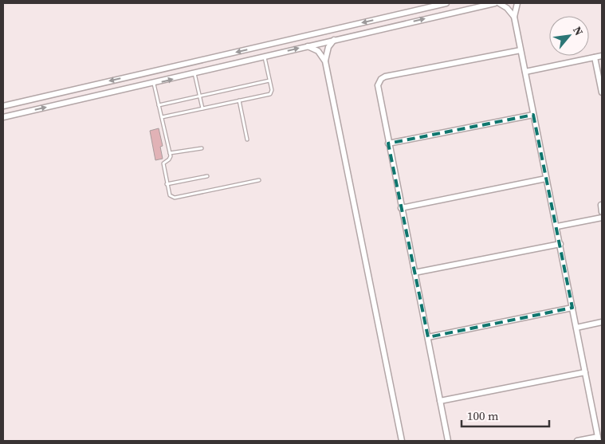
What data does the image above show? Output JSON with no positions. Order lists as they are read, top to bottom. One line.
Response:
{"scale_bar":"100 m","north":"top right"}
